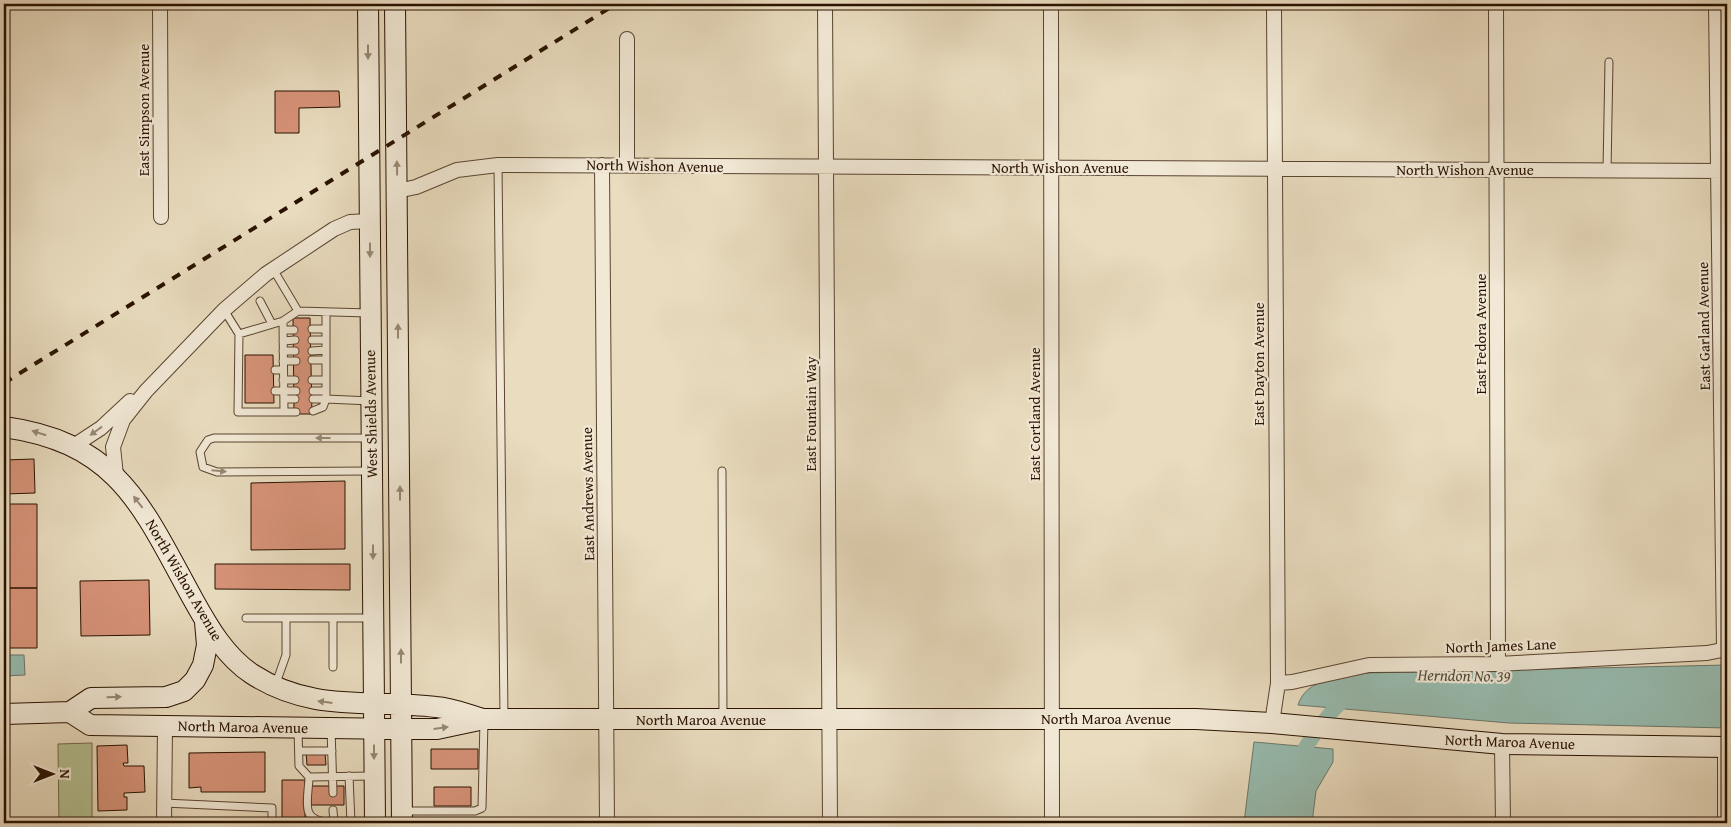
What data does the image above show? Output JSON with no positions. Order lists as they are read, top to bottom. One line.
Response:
{"streets":{"main road":["North Wishon Avenue","West Shields Avenue","North Maroa Avenue"],"street":["East Simpson Avenue","East Garland Avenue","East Fedora Avenue","East Dayton Avenue","East Fountain Way","East Cortland Avenue","East Andrews Avenue","North James Lane"]},"crossings":[["North Wishon Avenue","East Garland Avenue"],["North Wishon Avenue","East Fedora Avenue"],["North Wishon Avenue","East Dayton Avenue"],["North Wishon Avenue","West Shields Avenue"],["North Wishon Avenue","East Fountain Way"],["North Wishon Avenue","East Cortland Avenue"],["North Wishon Avenue","East Andrews Avenue"],["North Wishon Avenue","North Maroa Avenue"],["East Garland Avenue","North James Lane"],["East Fedora Avenue","North James Lane"],["East Dayton Avenue","North James Lane"],["East Dayton Avenue","North Maroa Avenue"],["West Shields Avenue","North Maroa Avenue"],["East Fountain Way","North Maroa Avenue"],["East Cortland Avenue","North Maroa Avenue"],["East Andrews Avenue","North Maroa Avenue"]],"water":["Herndon No. 39"],"north":"right"}
